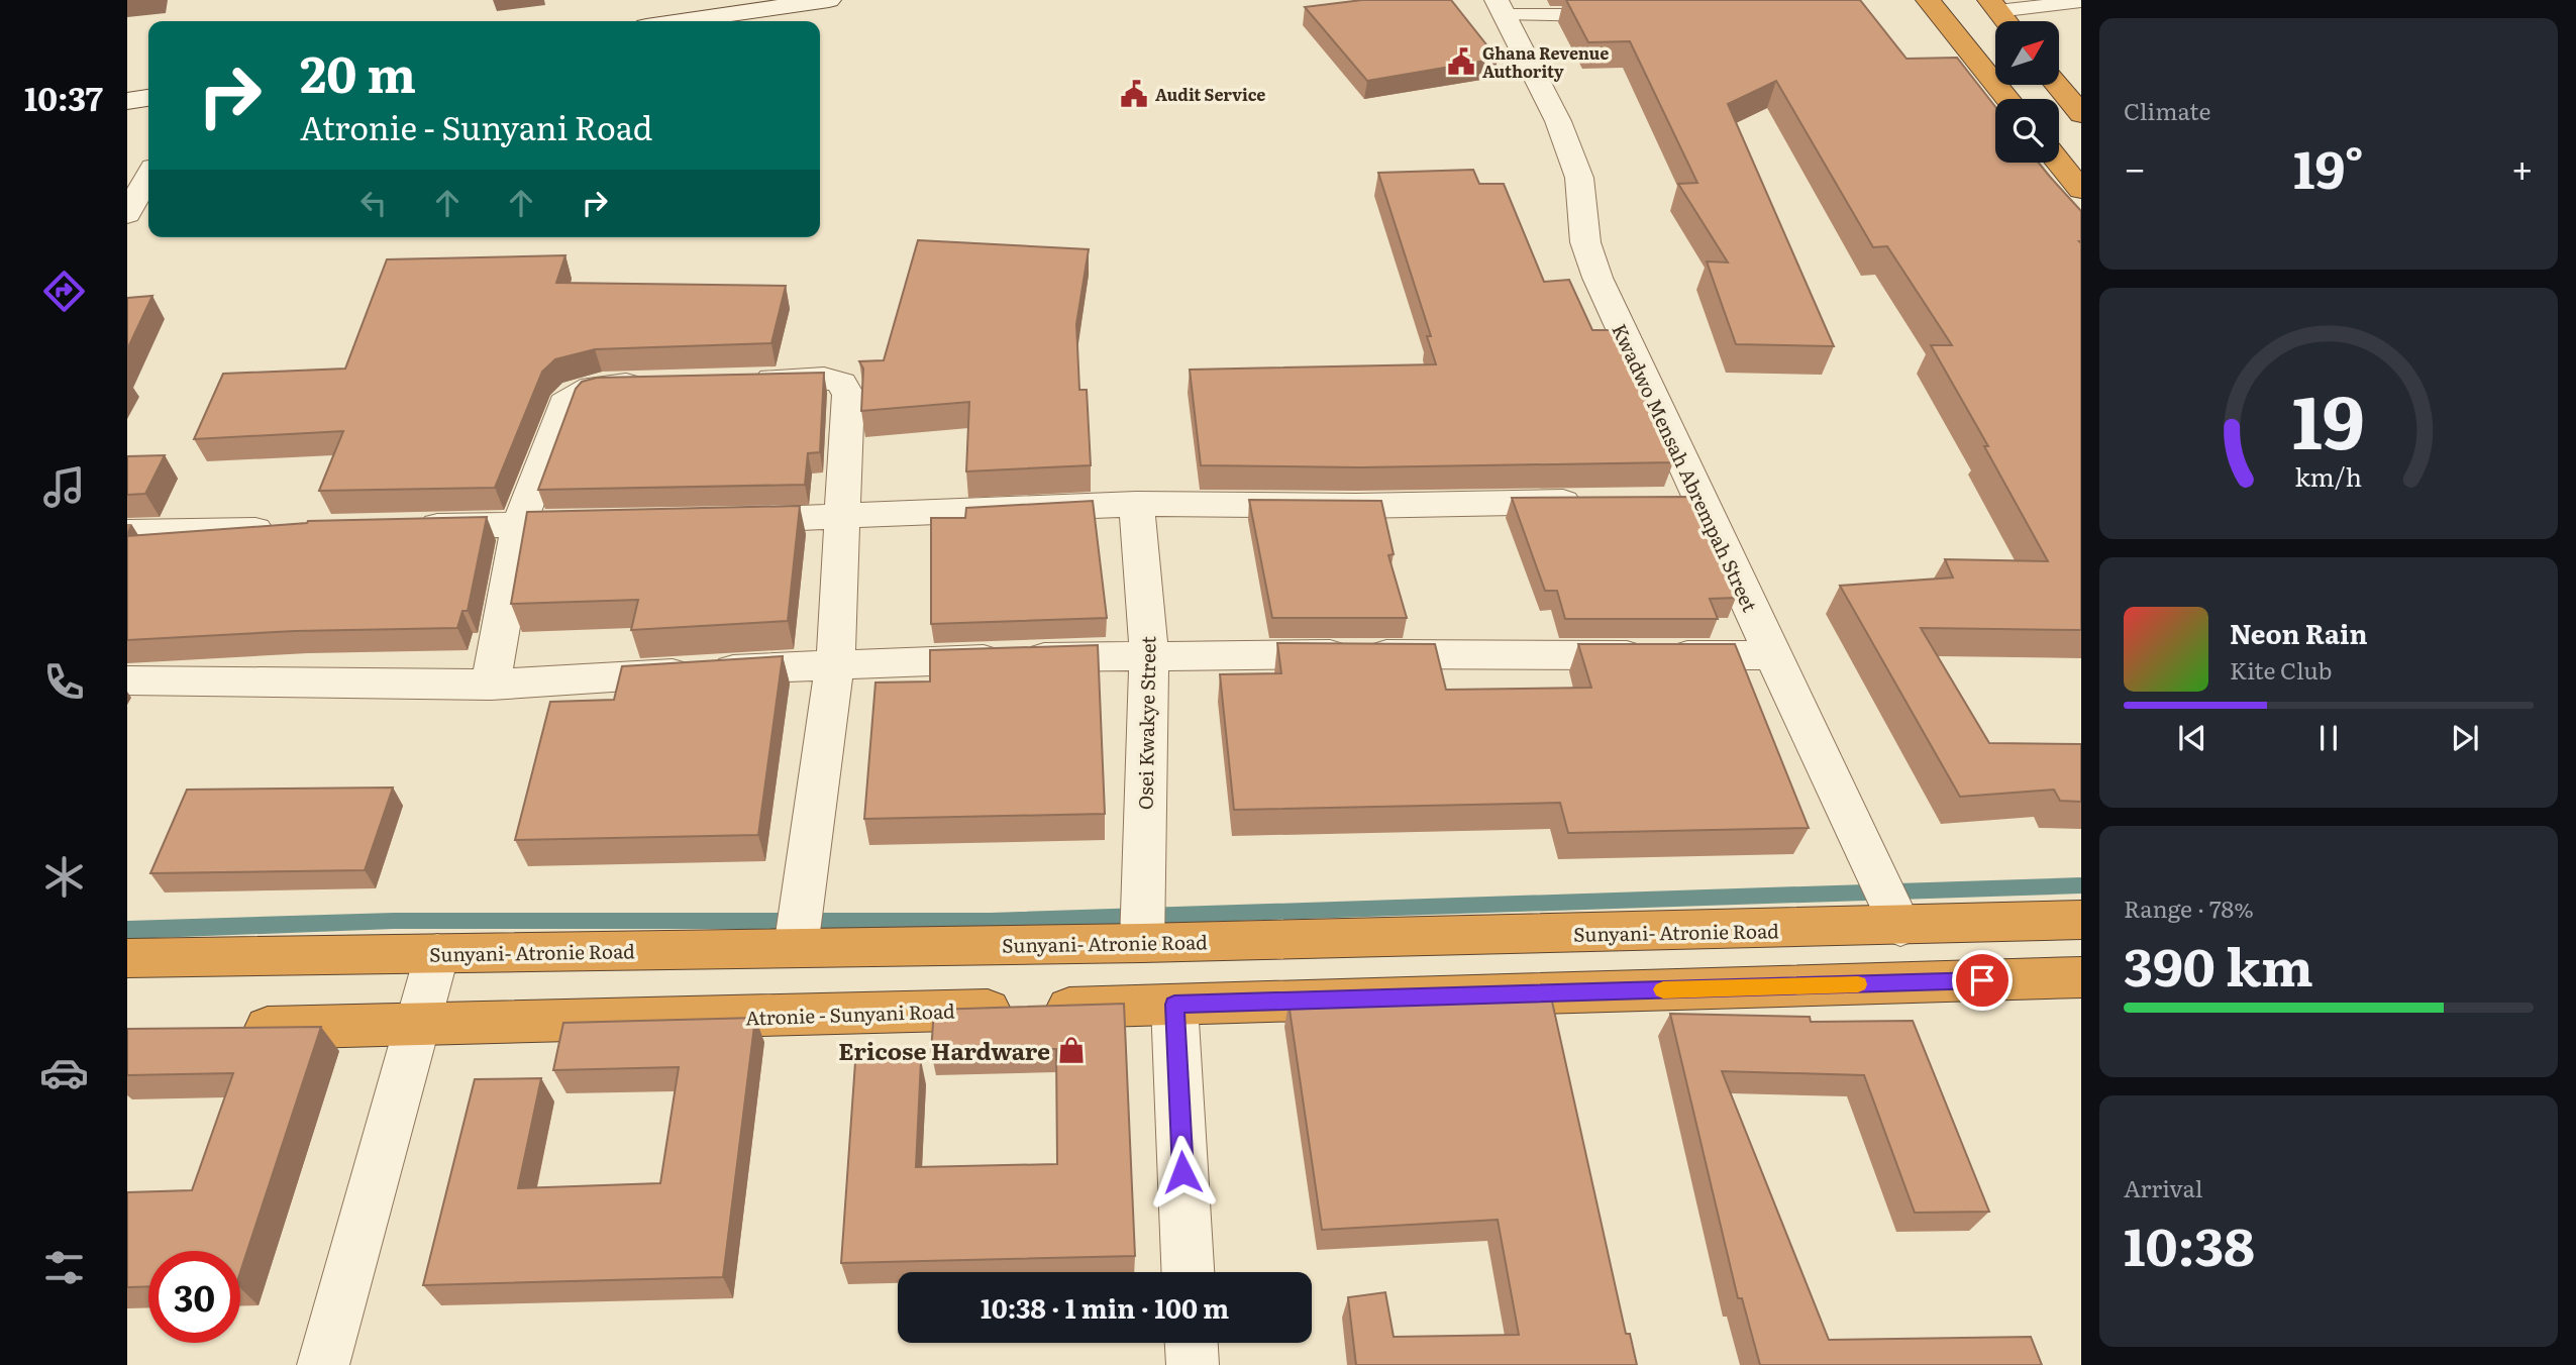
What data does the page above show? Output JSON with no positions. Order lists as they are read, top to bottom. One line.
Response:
{"streets":{"highway":["Sunyani- Atronie Road","Atronie - Sunyani Road"],"street":["Kwadwo Mensah Abrempah Street","Osei Kwakye Street"]},"crossings":[["Kwadwo Mensah Abrempah Street","Sunyani- Atronie Road"],["Osei Kwakye Street","Sunyani- Atronie Road"]],"places":{"public building":["Ghana Revenue Authority","Audit Service"],"shop":["Ericose Hardware"]},"north":"top right","page":{"tabs":"10:37","tile":["Climate",["Range · 78%","390 km"],["Arrival","10:38"]],"turn":["20 m","Atronie - Sunyani Road"],"heat":["−","19°","+"],"song":["Neon Rain","Kite Club"],"limit":"30","trip":"10:38 · 1 min · 100 m","gauge":["19","km/h"]}}
